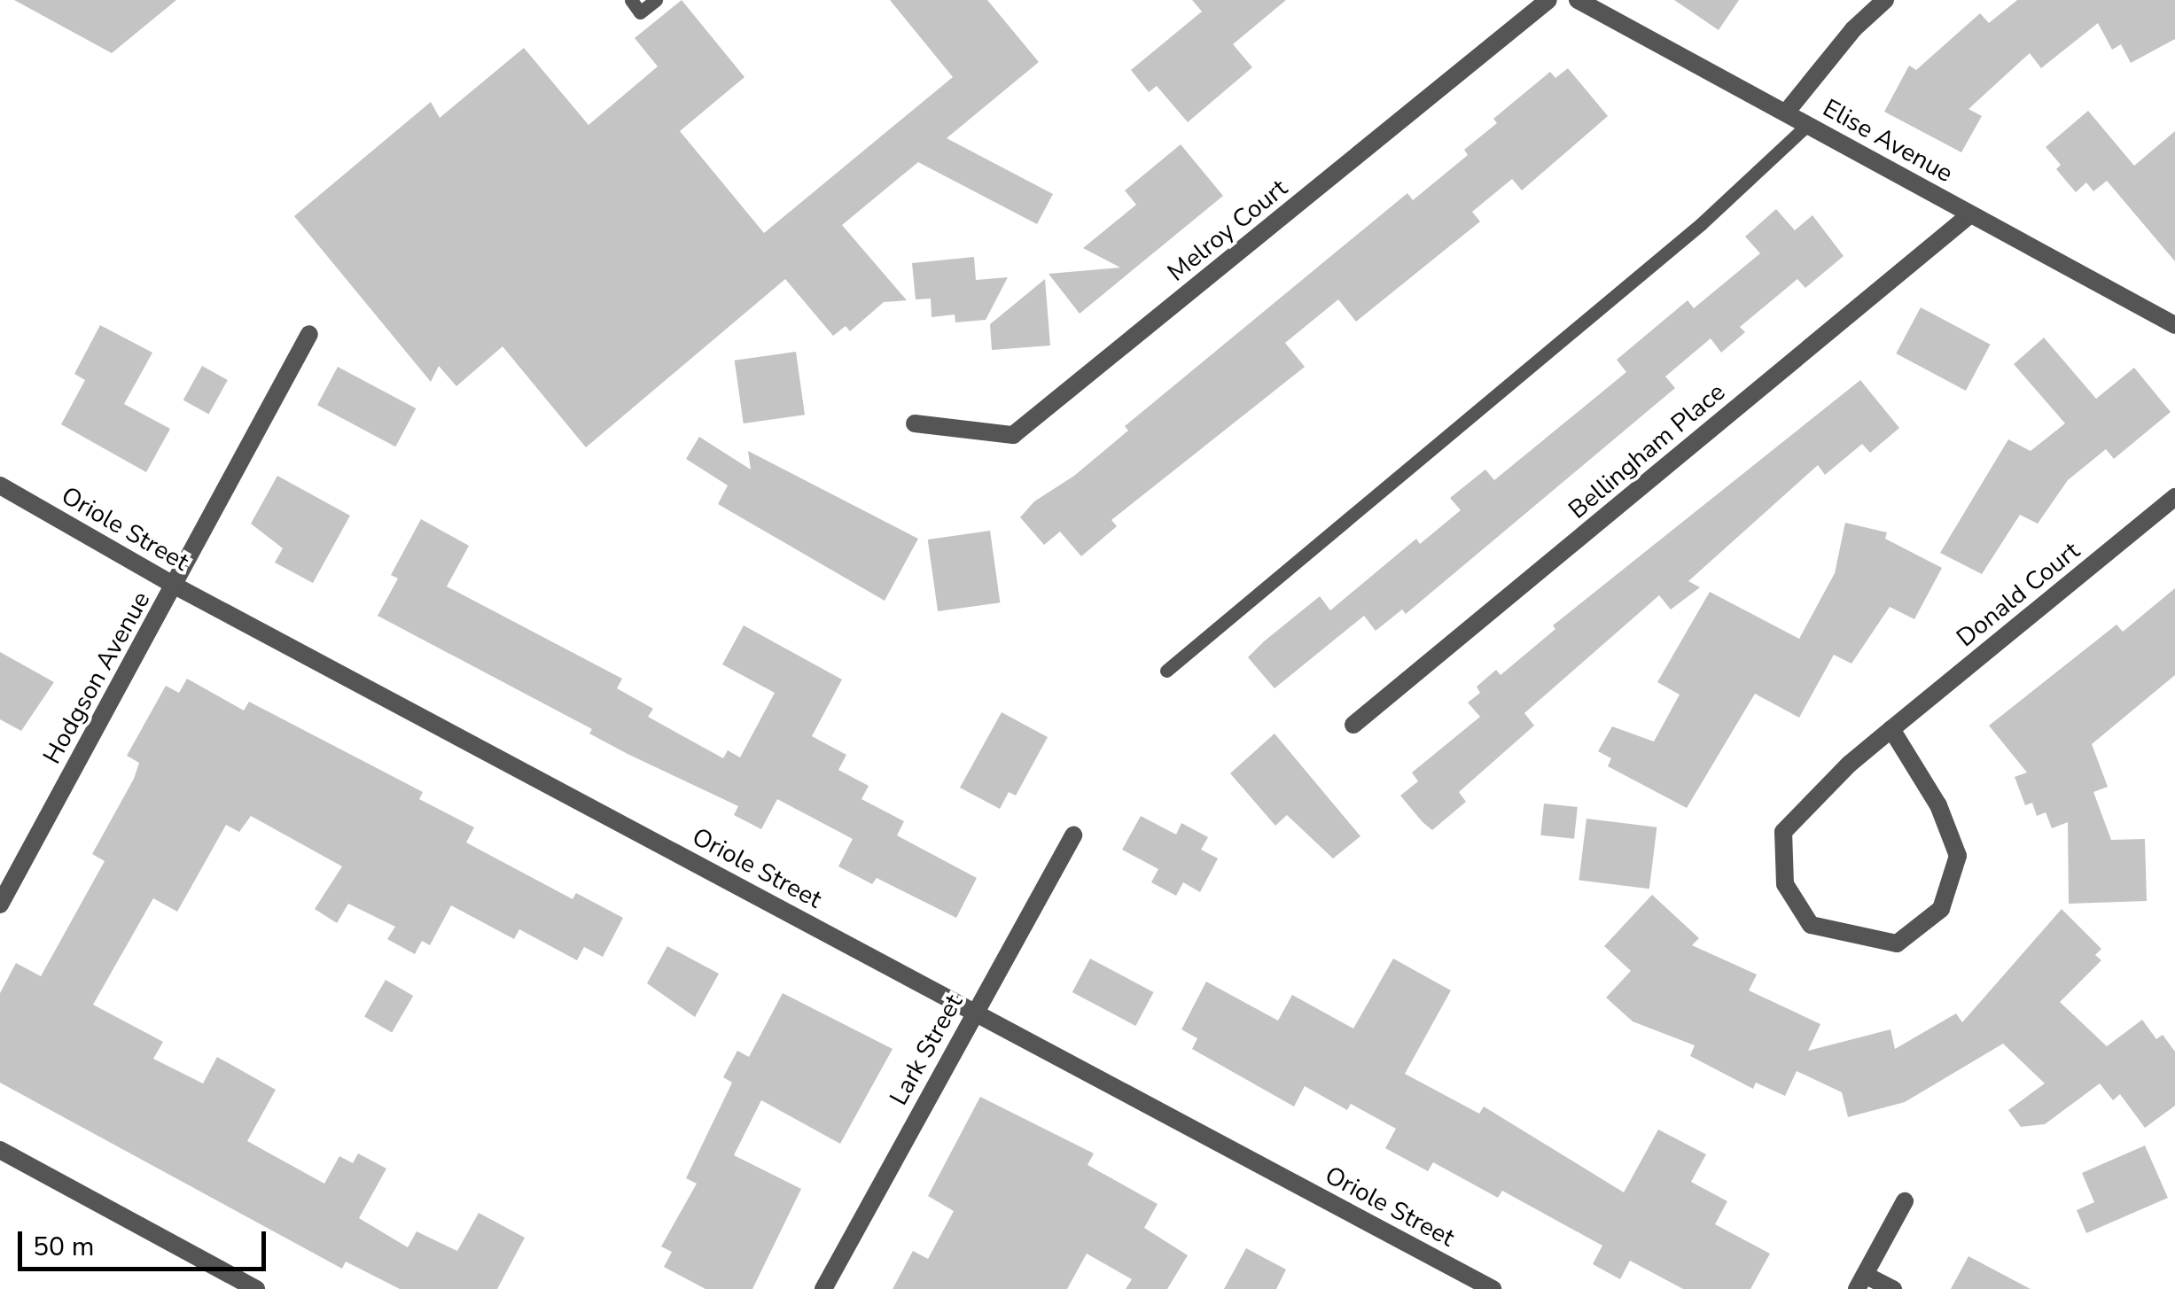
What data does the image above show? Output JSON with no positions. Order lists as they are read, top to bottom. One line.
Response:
{"streets":{"street":["Elise Avenue","Melroy Court","Bellingham Place","Oriole Street","Donald Court","Hodgson Avenue","Lark Street"]},"crossings":[["Elise Avenue","Bellingham Place"],["Oriole Street","Hodgson Avenue"],["Oriole Street","Lark Street"]],"scale_bar":"50 m"}
